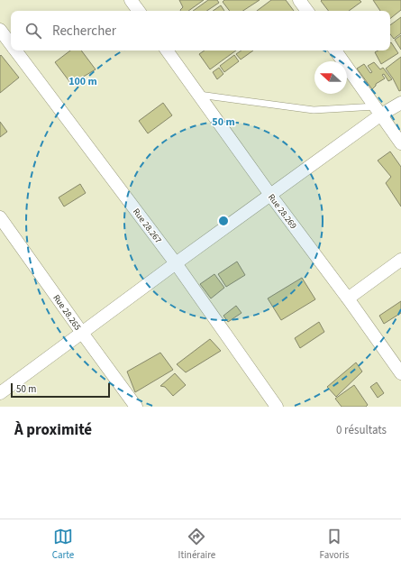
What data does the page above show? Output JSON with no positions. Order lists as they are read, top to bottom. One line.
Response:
{"streets":{"street":["Rue 28.269","Rue 28.267","Rue 28.265"]},"scale_bar":"50 m","north":"left","page":{"search":"Rechercher","scale":"50 m","heading":["À proximité","0 résultats"],"nav":["Carte","Itinéraire","Favoris"]},"rings":["100 m","50 m"]}
